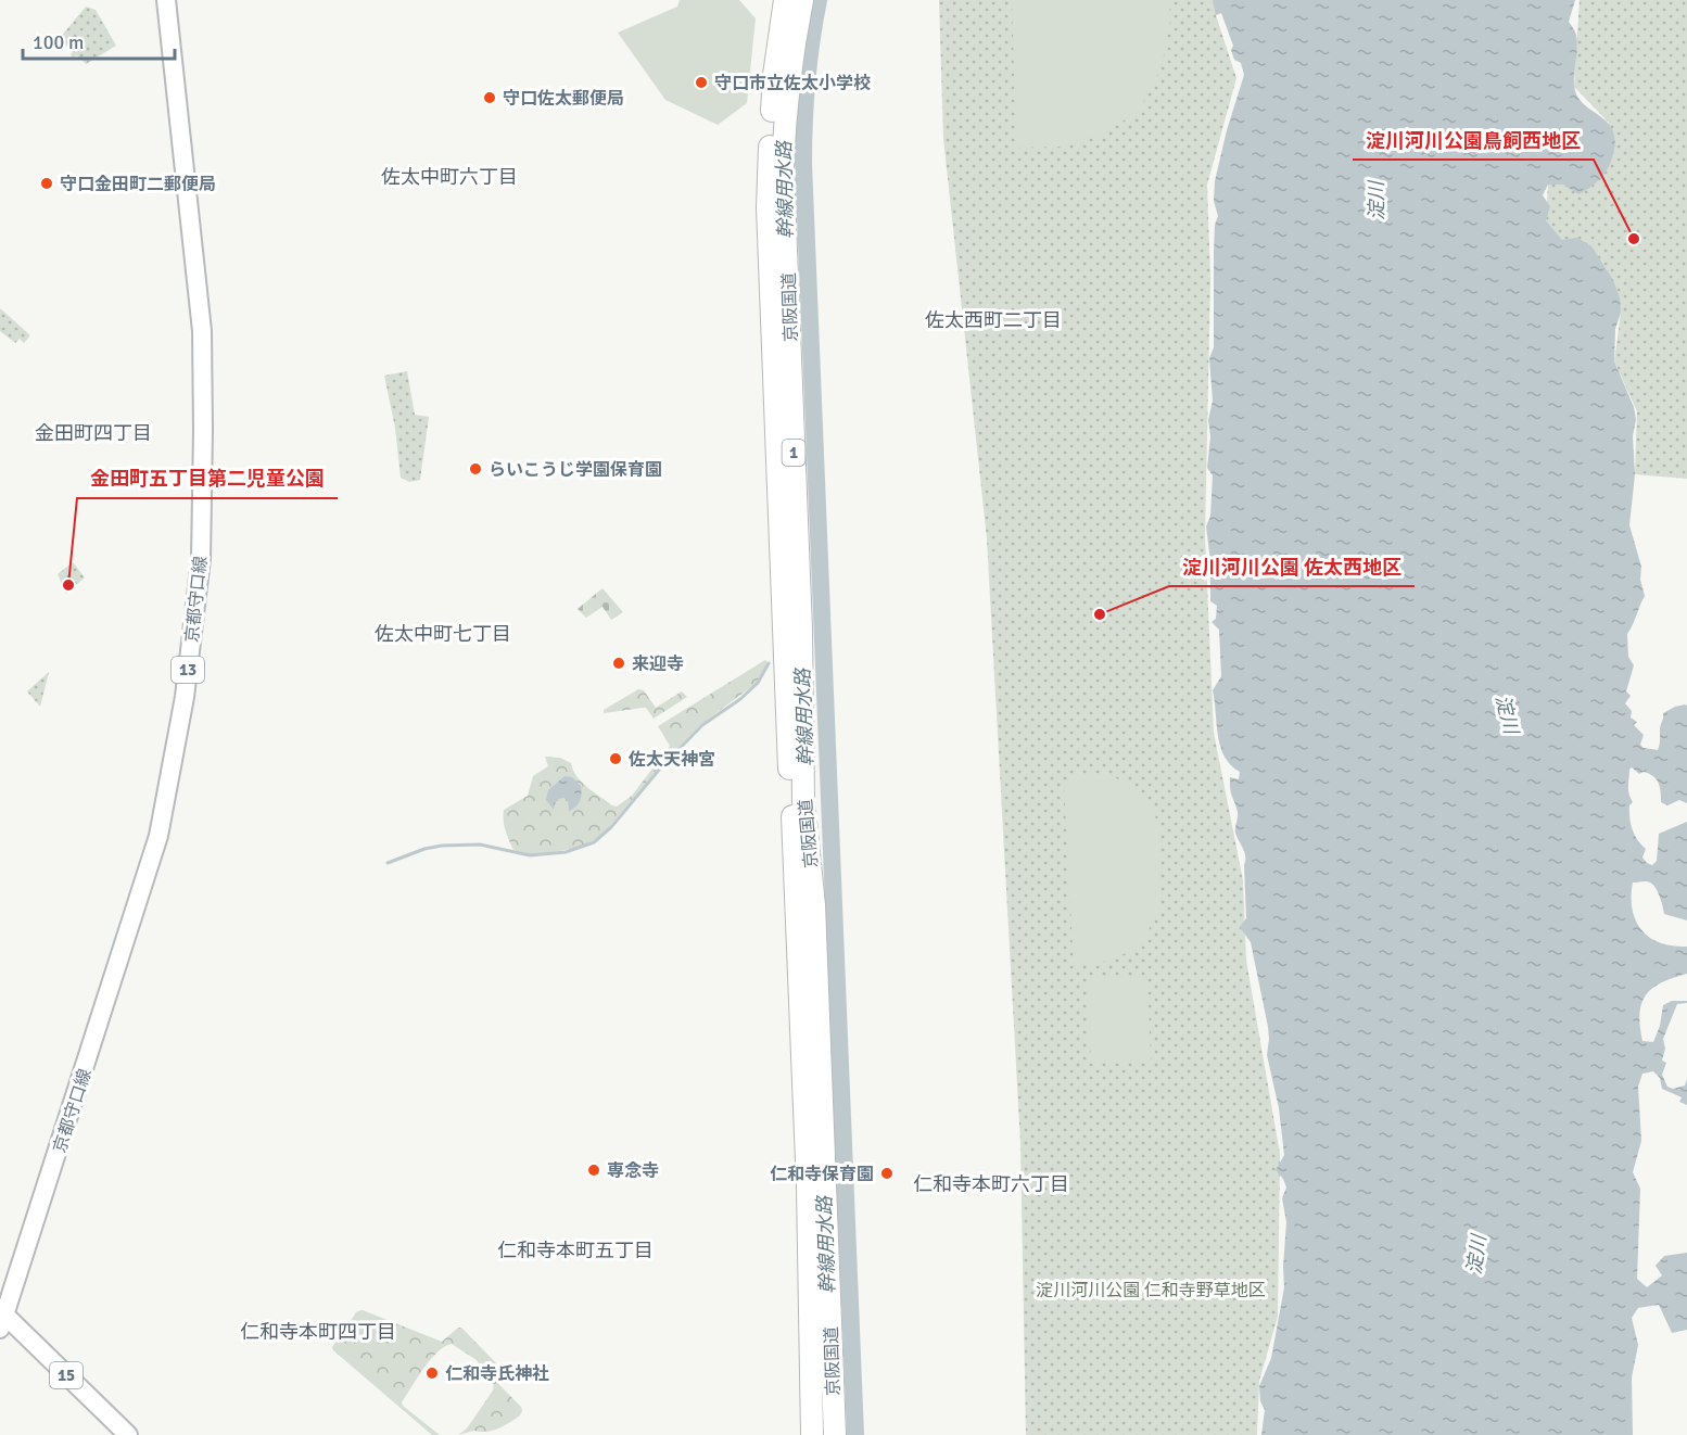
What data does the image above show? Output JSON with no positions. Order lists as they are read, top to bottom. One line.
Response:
{"streets":{"highway":["京阪国道","1"],"main road":["京都守口線","13","15"]},"crossings":[["京都守口線","15"]],"districts":["佐太中町六丁目","佐太西町二丁目","金田町四丁目","佐太中町七丁目","仁和寺本町六丁目","仁和寺本町五丁目","仁和寺本町四丁目"],"water":["幹線用水路","淀川"],"parks":["淀川河川公園 仁和寺野草地区"],"places":["守口市立佐太小学校","守口佐太郵便局","守口金田町二郵便局","淀川河川公園鳥飼西地区","らいこうじ学園保育園","金田町五丁目第二児童公園","淀川河川公園 佐太西地区","来迎寺","佐太天神宮","専念寺","仁和寺保育園","仁和寺氏神社"],"scale_bar":"100 m"}
